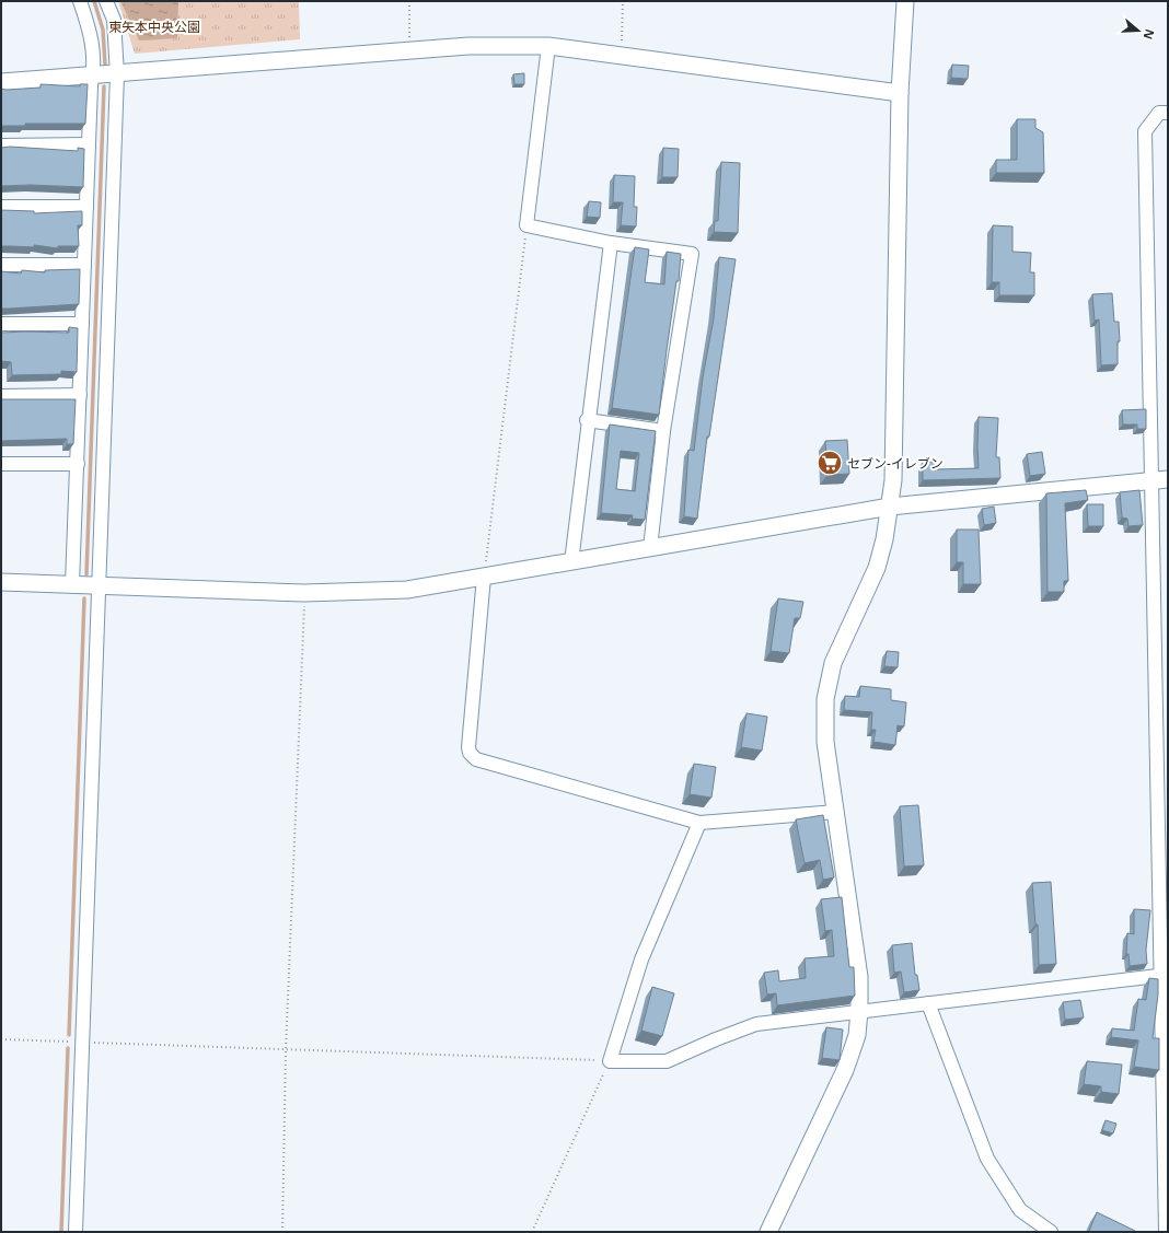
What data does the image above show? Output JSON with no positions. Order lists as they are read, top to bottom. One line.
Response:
{"parks":["東矢本中央公園"],"places":{"supermarket":["セブン-イレブン"]},"north":"right"}
